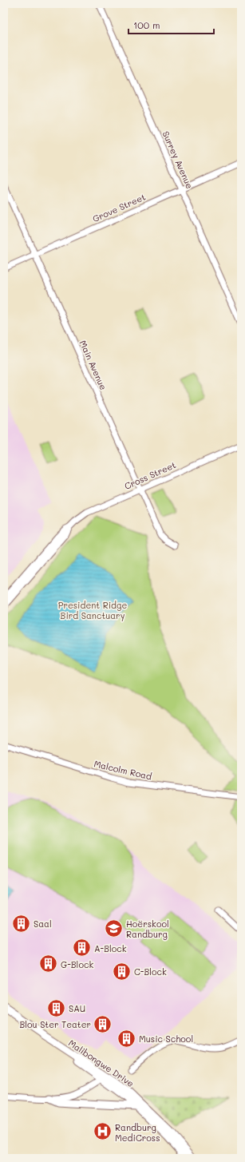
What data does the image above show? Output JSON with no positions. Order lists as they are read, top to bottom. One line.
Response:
{"streets":{"main road":["Malibongwe Drive"],"street":["Surrey Avenue","Grove Street","Main Avenue","Cross Street","Malcolm Road"]},"crossings":[["Surrey Avenue","Grove Street"],["Grove Street","Main Avenue"],["Main Avenue","Cross Street"]],"parks":["President Ridge Bird Sanctuary"],"places":{"building":["Saal","A-Block","G-Block","C-Block","SAU","Blou Ster Teater","Music School"],"school or university":["Hoërskool Randburg"],"hospital":["Randburg MediCross"]},"scale_bar":"100 m"}
